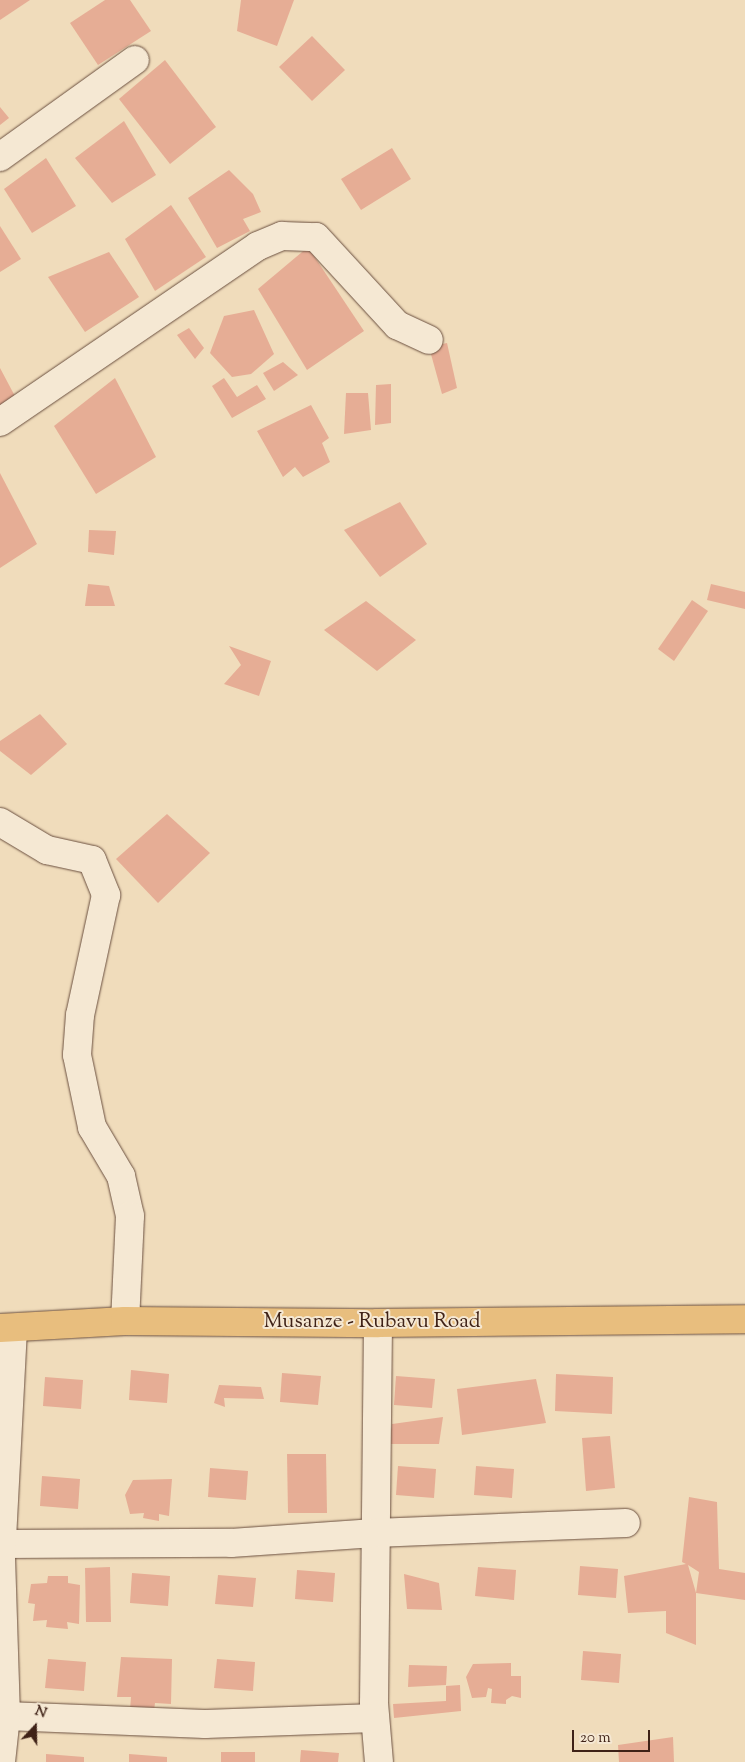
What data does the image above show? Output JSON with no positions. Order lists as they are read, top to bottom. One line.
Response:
{"streets":{"highway":["Musanze - Rubavu Road"]},"scale_bar":"20 m","north":"top"}
